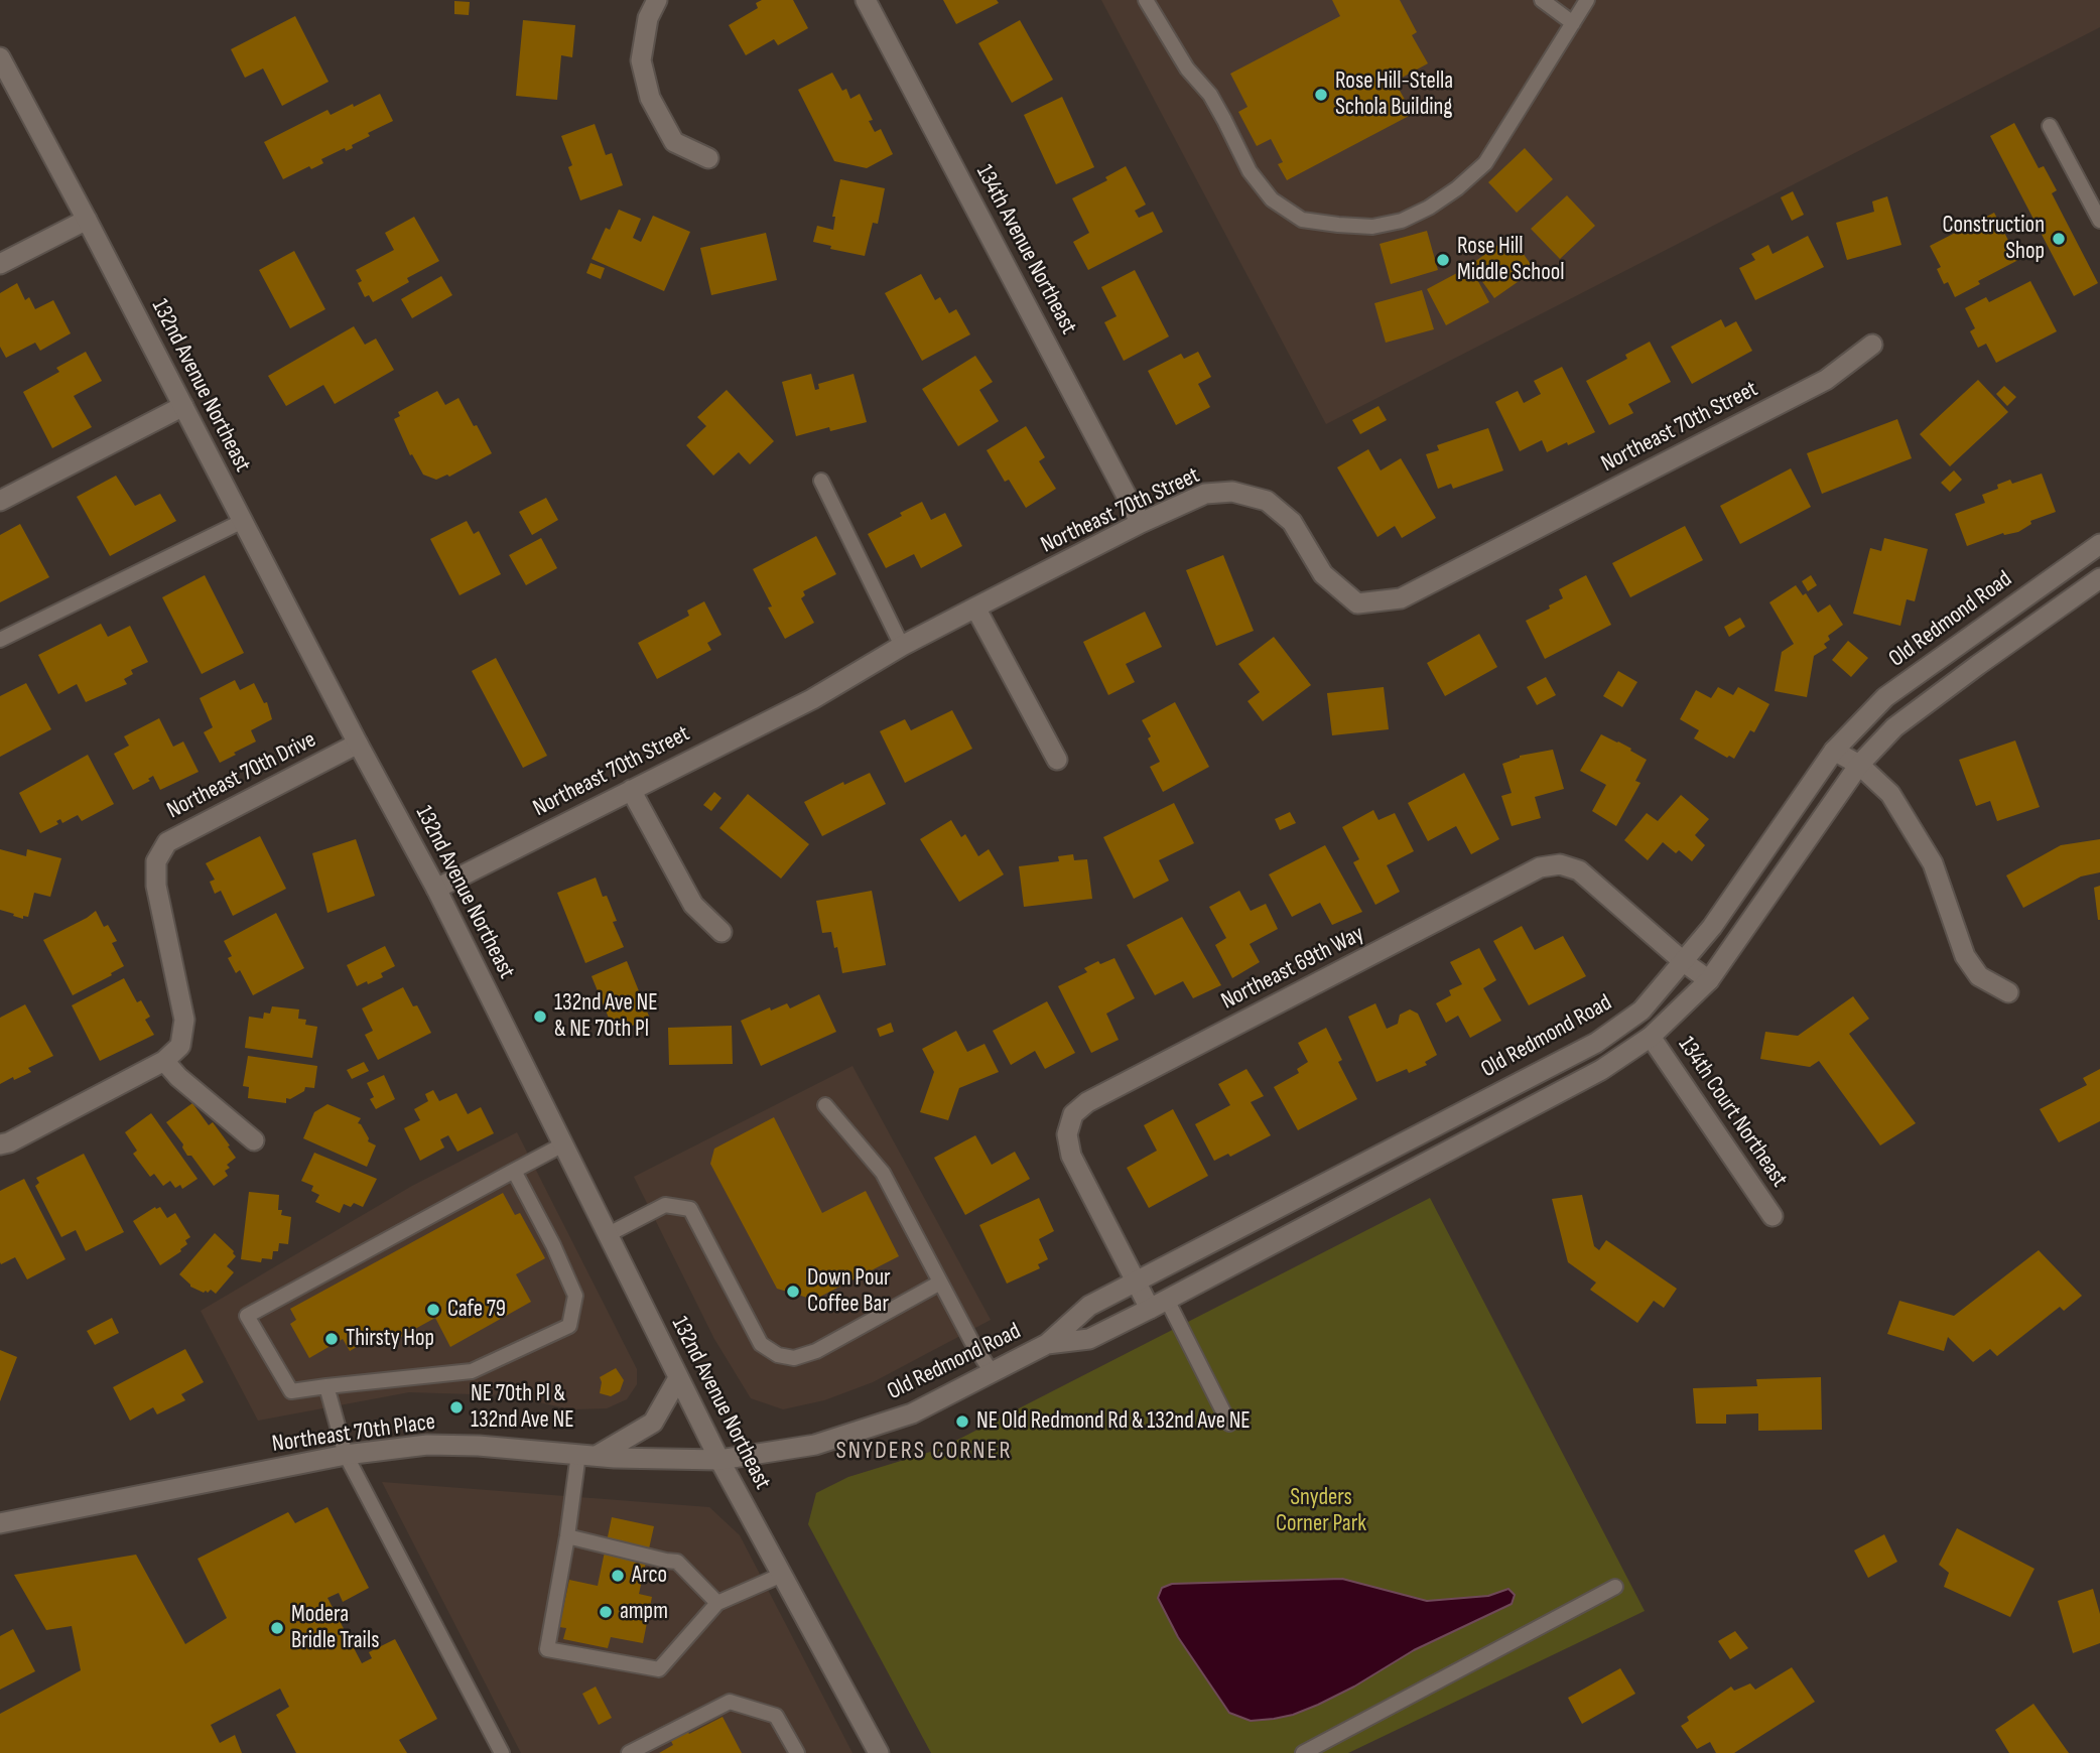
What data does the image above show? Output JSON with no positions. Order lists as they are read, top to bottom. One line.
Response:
{"streets":{"street":["134th Avenue Northeast","132nd Avenue Northeast","Northeast 70th Street","Old Redmond Road","Northeast 70th Drive","Northeast 69th Way","134th Court Northeast","Northeast 70th Place"]},"crossings":[["134th Avenue Northeast","Northeast 70th Street"],["132nd Avenue Northeast","Northeast 70th Street"],["132nd Avenue Northeast","Old Redmond Road"],["132nd Avenue Northeast","Northeast 70th Drive"],["132nd Avenue Northeast","Northeast 70th Place"],["Old Redmond Road","Northeast 69th Way"],["Old Redmond Road","134th Court Northeast"],["Old Redmond Road","Northeast 70th Place"]],"districts":["SNYDERS CORNER"],"parks":["Snyders Corner Park"],"places":["Rose Hill-Stella Schola Building","Construction Shop","Rose Hill Middle School","132nd Ave NE & NE 70th Pl","Down Pour Coffee Bar","Cafe 79","Thirsty Hop","NE 70th Pl & 132nd Ave NE","NE Old Redmond Rd & 132nd Ave NE","Arco","ampm","Modera Bridle Trails"]}
